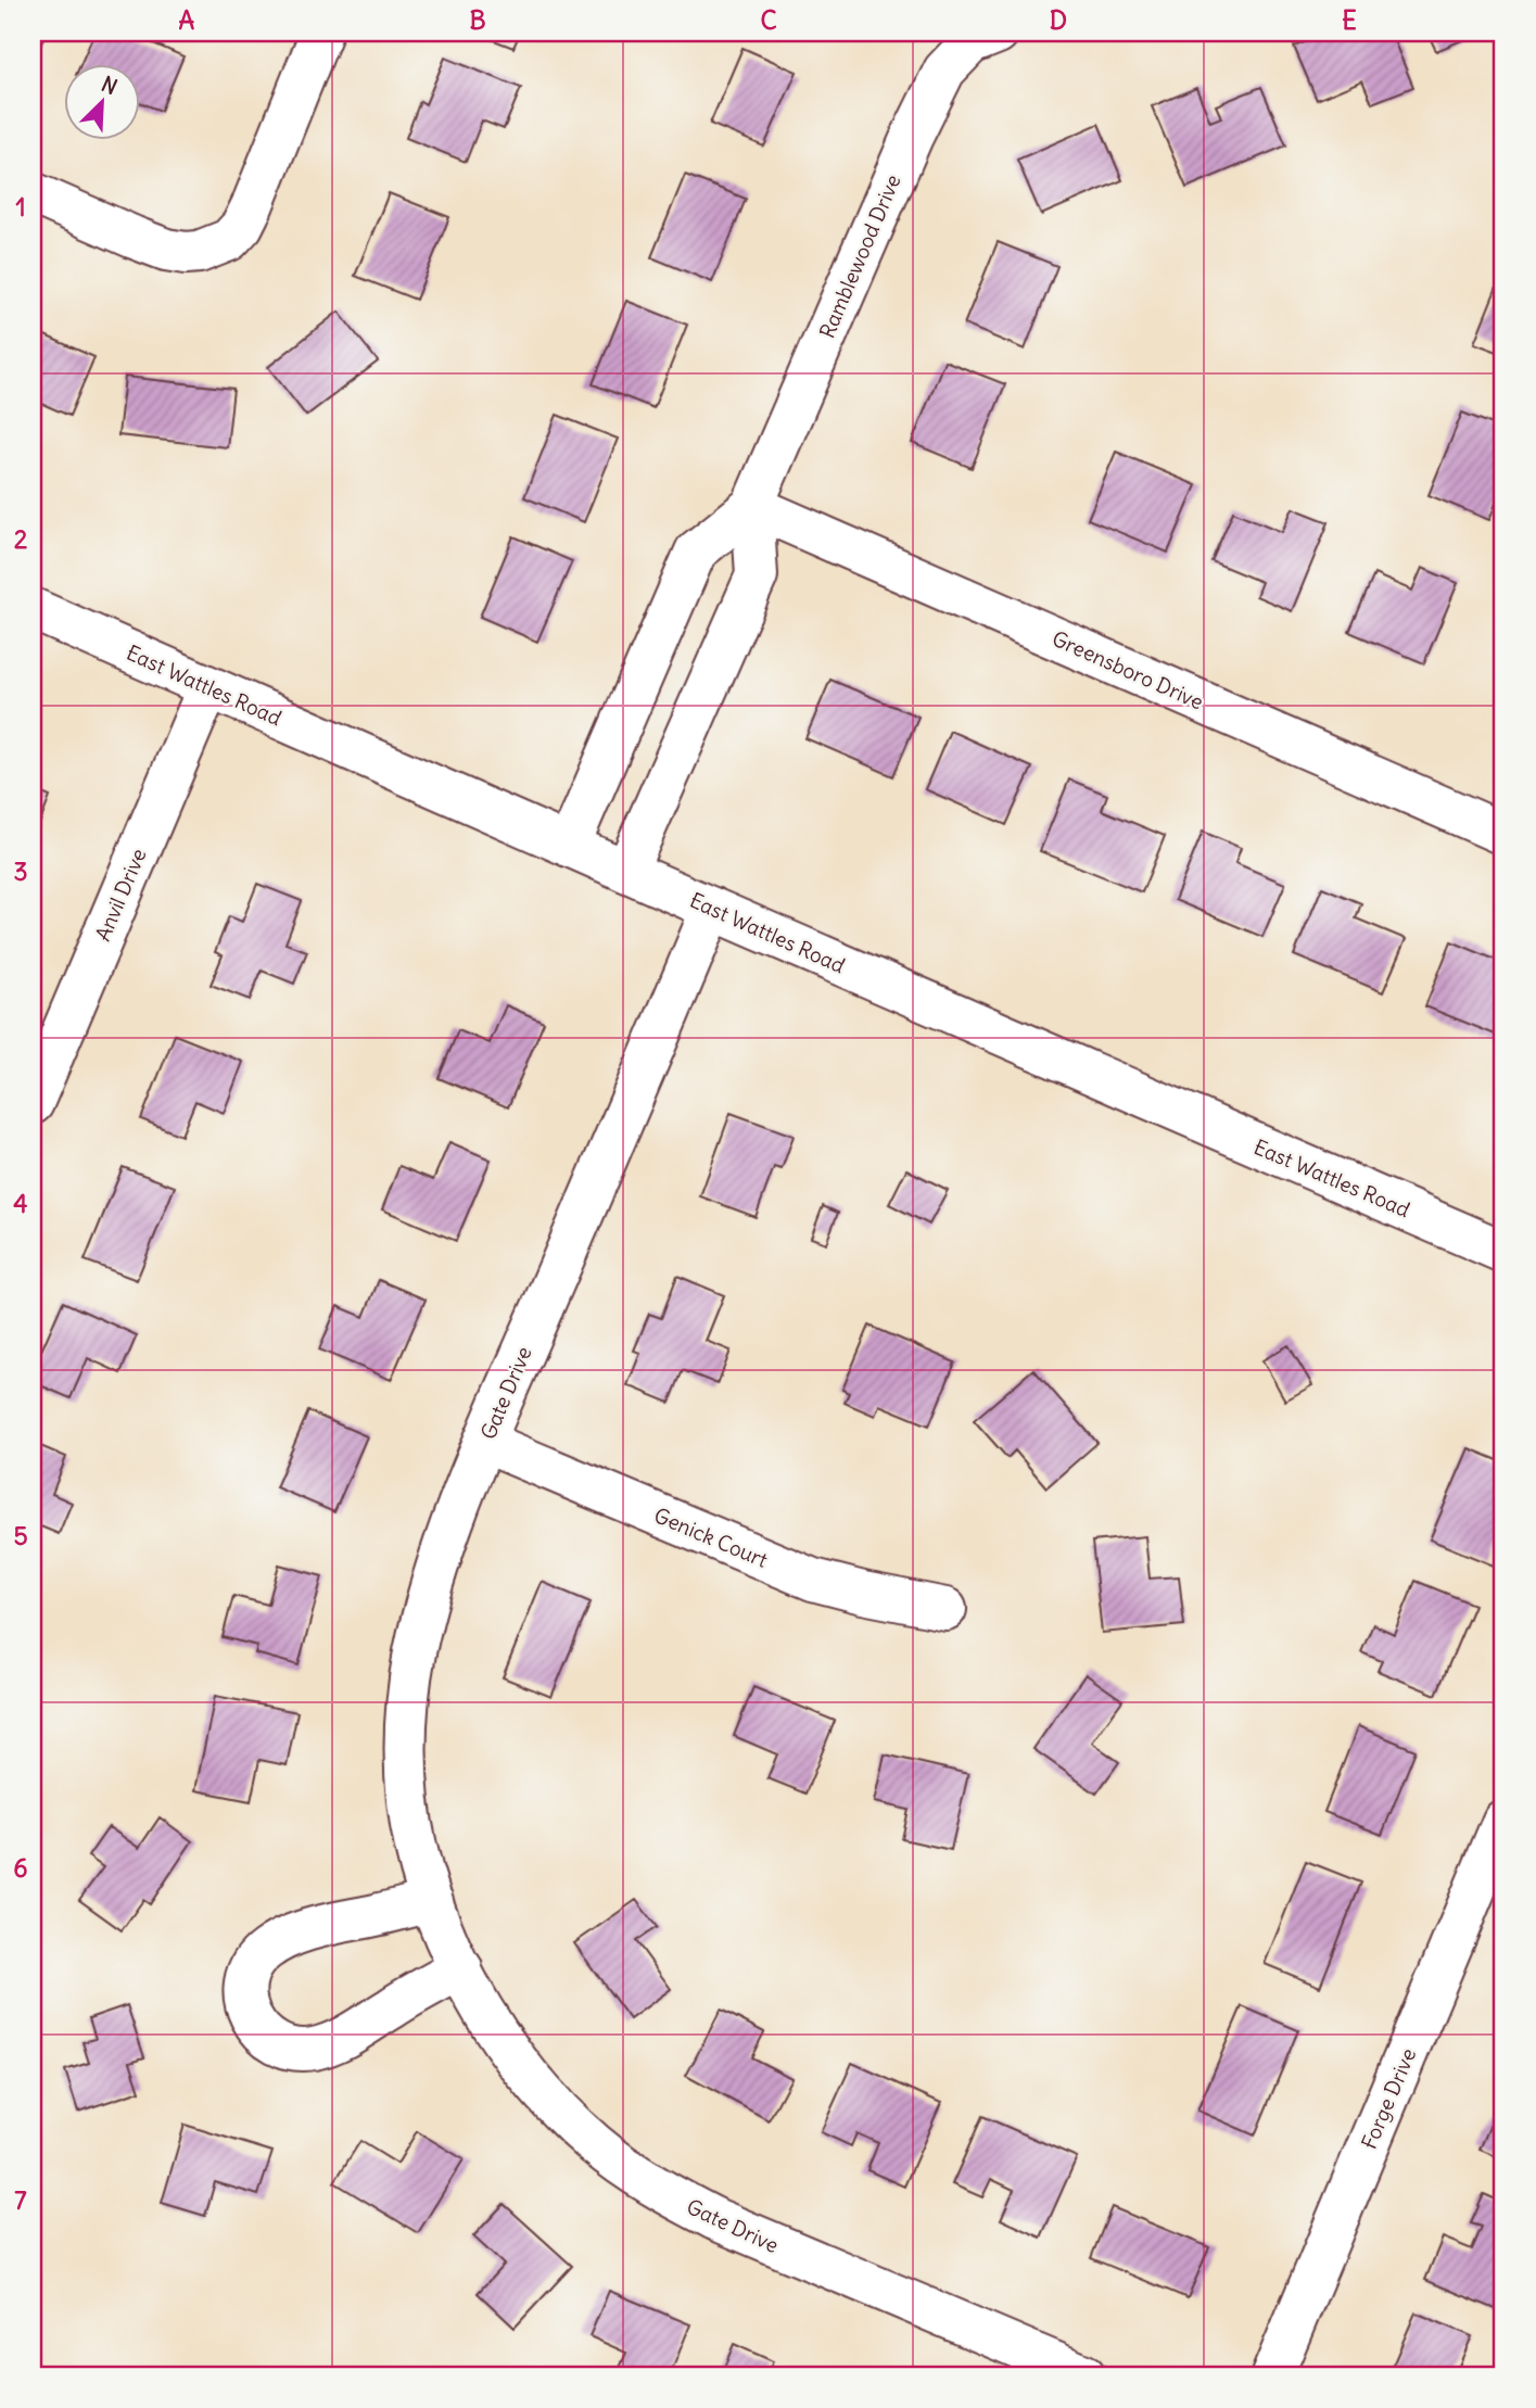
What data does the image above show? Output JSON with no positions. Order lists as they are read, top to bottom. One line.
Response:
{"streets":{"street":["Ramblewood Drive","Greensboro Drive","East Wattles Road","Anvil Drive","Gate Drive","Genick Court","Forge Drive"]},"crossings":[["Ramblewood Drive","Greensboro Drive"],["Ramblewood Drive","East Wattles Road"],["East Wattles Road","Anvil Drive"],["East Wattles Road","Gate Drive"],["Gate Drive","Genick Court"]],"north":"top right","grid":{"columns":["A","B","C","D","E"],"rows":["1","2","3","4","5","6","7"]}}
